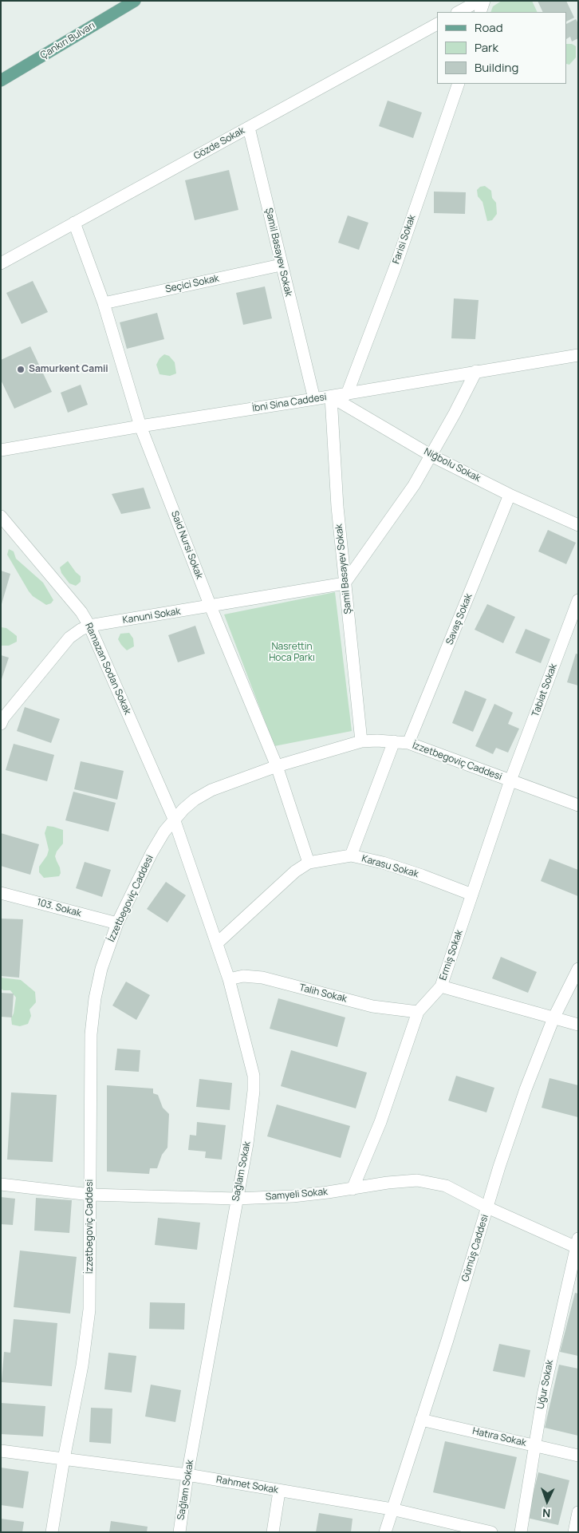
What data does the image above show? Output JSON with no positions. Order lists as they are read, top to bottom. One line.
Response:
{"streets":{"main road":["Çankırı Bulvarı"],"street":["Gözde Sokak","Farisi Sokak","Şamil Basayev Sokak","Seçici Sokak","İbni Sina Caddesi","Niğbolu Sokak","Said Nursi Sokak","Kanuni Sokak","Savaş Sokak","Ramazan Sodan Sokak","Tabiat Sokak","İzzetbegoviç Caddesi","Karasu Sokak","103. Sokak","Ermiş Sokak","Talih Sokak","Sağlam Sokak","Samyeli Sokak","Gümüş Caddesi","Uğur Sokak","Hatıra Sokak","Rahmet Sokak"]},"crossings":[["Gözde Sokak","Şamil Basayev Sokak"],["Gözde Sokak","Said Nursi Sokak"],["Farisi Sokak","İbni Sina Caddesi"],["Şamil Basayev Sokak","Seçici Sokak"],["Şamil Basayev Sokak","İbni Sina Caddesi"],["Şamil Basayev Sokak","Niğbolu Sokak"],["Şamil Basayev Sokak","Kanuni Sokak"],["Şamil Basayev Sokak","İzzetbegoviç Caddesi"],["Seçici Sokak","Said Nursi Sokak"],["İbni Sina Caddesi","Niğbolu Sokak"],["İbni Sina Caddesi","Said Nursi Sokak"],["Niğbolu Sokak","Savaş Sokak"],["Said Nursi Sokak","Kanuni Sokak"],["Said Nursi Sokak","İzzetbegoviç Caddesi"],["Said Nursi Sokak","Karasu Sokak"],["Kanuni Sokak","Ramazan Sodan Sokak"],["Savaş Sokak","İzzetbegoviç Caddesi"],["Ramazan Sodan Sokak","İzzetbegoviç Caddesi"],["Ramazan Sodan Sokak","Sağlam Sokak"],["Tabiat Sokak","İzzetbegoviç Caddesi"],["Tabiat Sokak","Ermiş Sokak"],["İzzetbegoviç Caddesi","103. Sokak"],["İzzetbegoviç Caddesi","Ermiş Sokak"],["İzzetbegoviç Caddesi","Sağlam Sokak"],["İzzetbegoviç Caddesi","Samyeli Sokak"],["İzzetbegoviç Caddesi","Rahmet Sokak"],["Karasu Sokak","Ermiş Sokak"],["Karasu Sokak","Sağlam Sokak"],["Ermiş Sokak","Talih Sokak"],["Ermiş Sokak","Samyeli Sokak"],["Talih Sokak","Sağlam Sokak"],["Sağlam Sokak","Samyeli Sokak"],["Sağlam Sokak","Rahmet Sokak"],["Samyeli Sokak","Gümüş Caddesi"],["Samyeli Sokak","Uğur Sokak"],["Gümüş Caddesi","Hatıra Sokak"],["Gümüş Caddesi","Rahmet Sokak"],["Uğur Sokak","Hatıra Sokak"]],"parks":["Nasrettin Hoca Parkı"],"places":["Samurkent Camii"],"legend":["Road","Park","Building"],"north":"bottom"}
